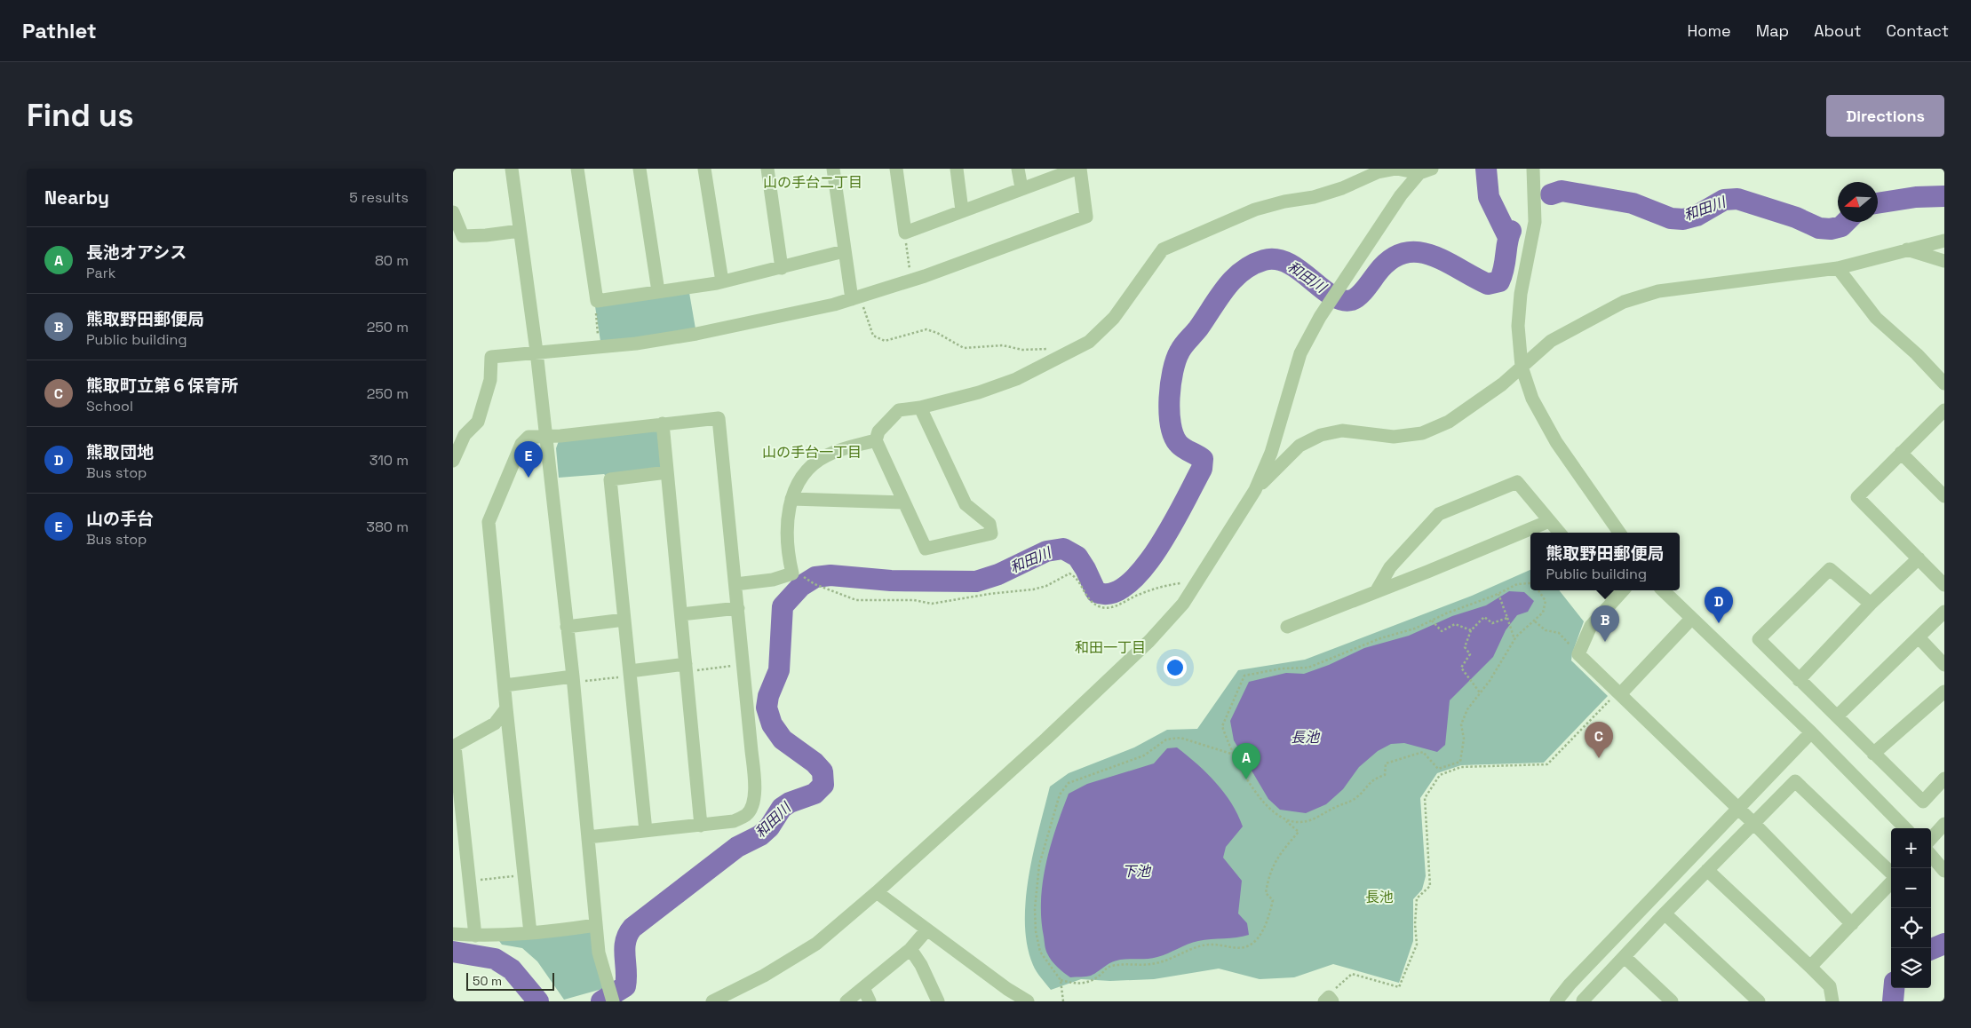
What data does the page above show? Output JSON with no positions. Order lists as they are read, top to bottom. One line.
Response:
{"districts":["山の手台二丁目","山の手台一丁目","和田一丁目","長池"],"water":["和田川","長池","下池"],"scale_bar":"50 m","north":"left","page":{"header":"Pathlet","nav":["Home","Map","About","Contact"],"buttons":"Directions","title":"Find us","heading":["Nearby","5 results"],"list":[{"mark":"A","name":"長池オアシス","note":"Park","value":"80 m"},{"mark":"B","name":"熊取野田郵便局","note":"Public building","value":"250 m"},{"mark":"C","name":"熊取町立第６保育所","note":"School","value":"250 m"},{"mark":"D","name":"熊取団地","note":"Bus stop","value":"310 m"},{"mark":"E","name":"山の手台","note":"Bus stop","value":"380 m"}],"pins":["E","D","B","C","A"],"popup":["熊取野田郵便局","Public building"],"map_buttons":["+","−"],"scale":"50 m"}}
